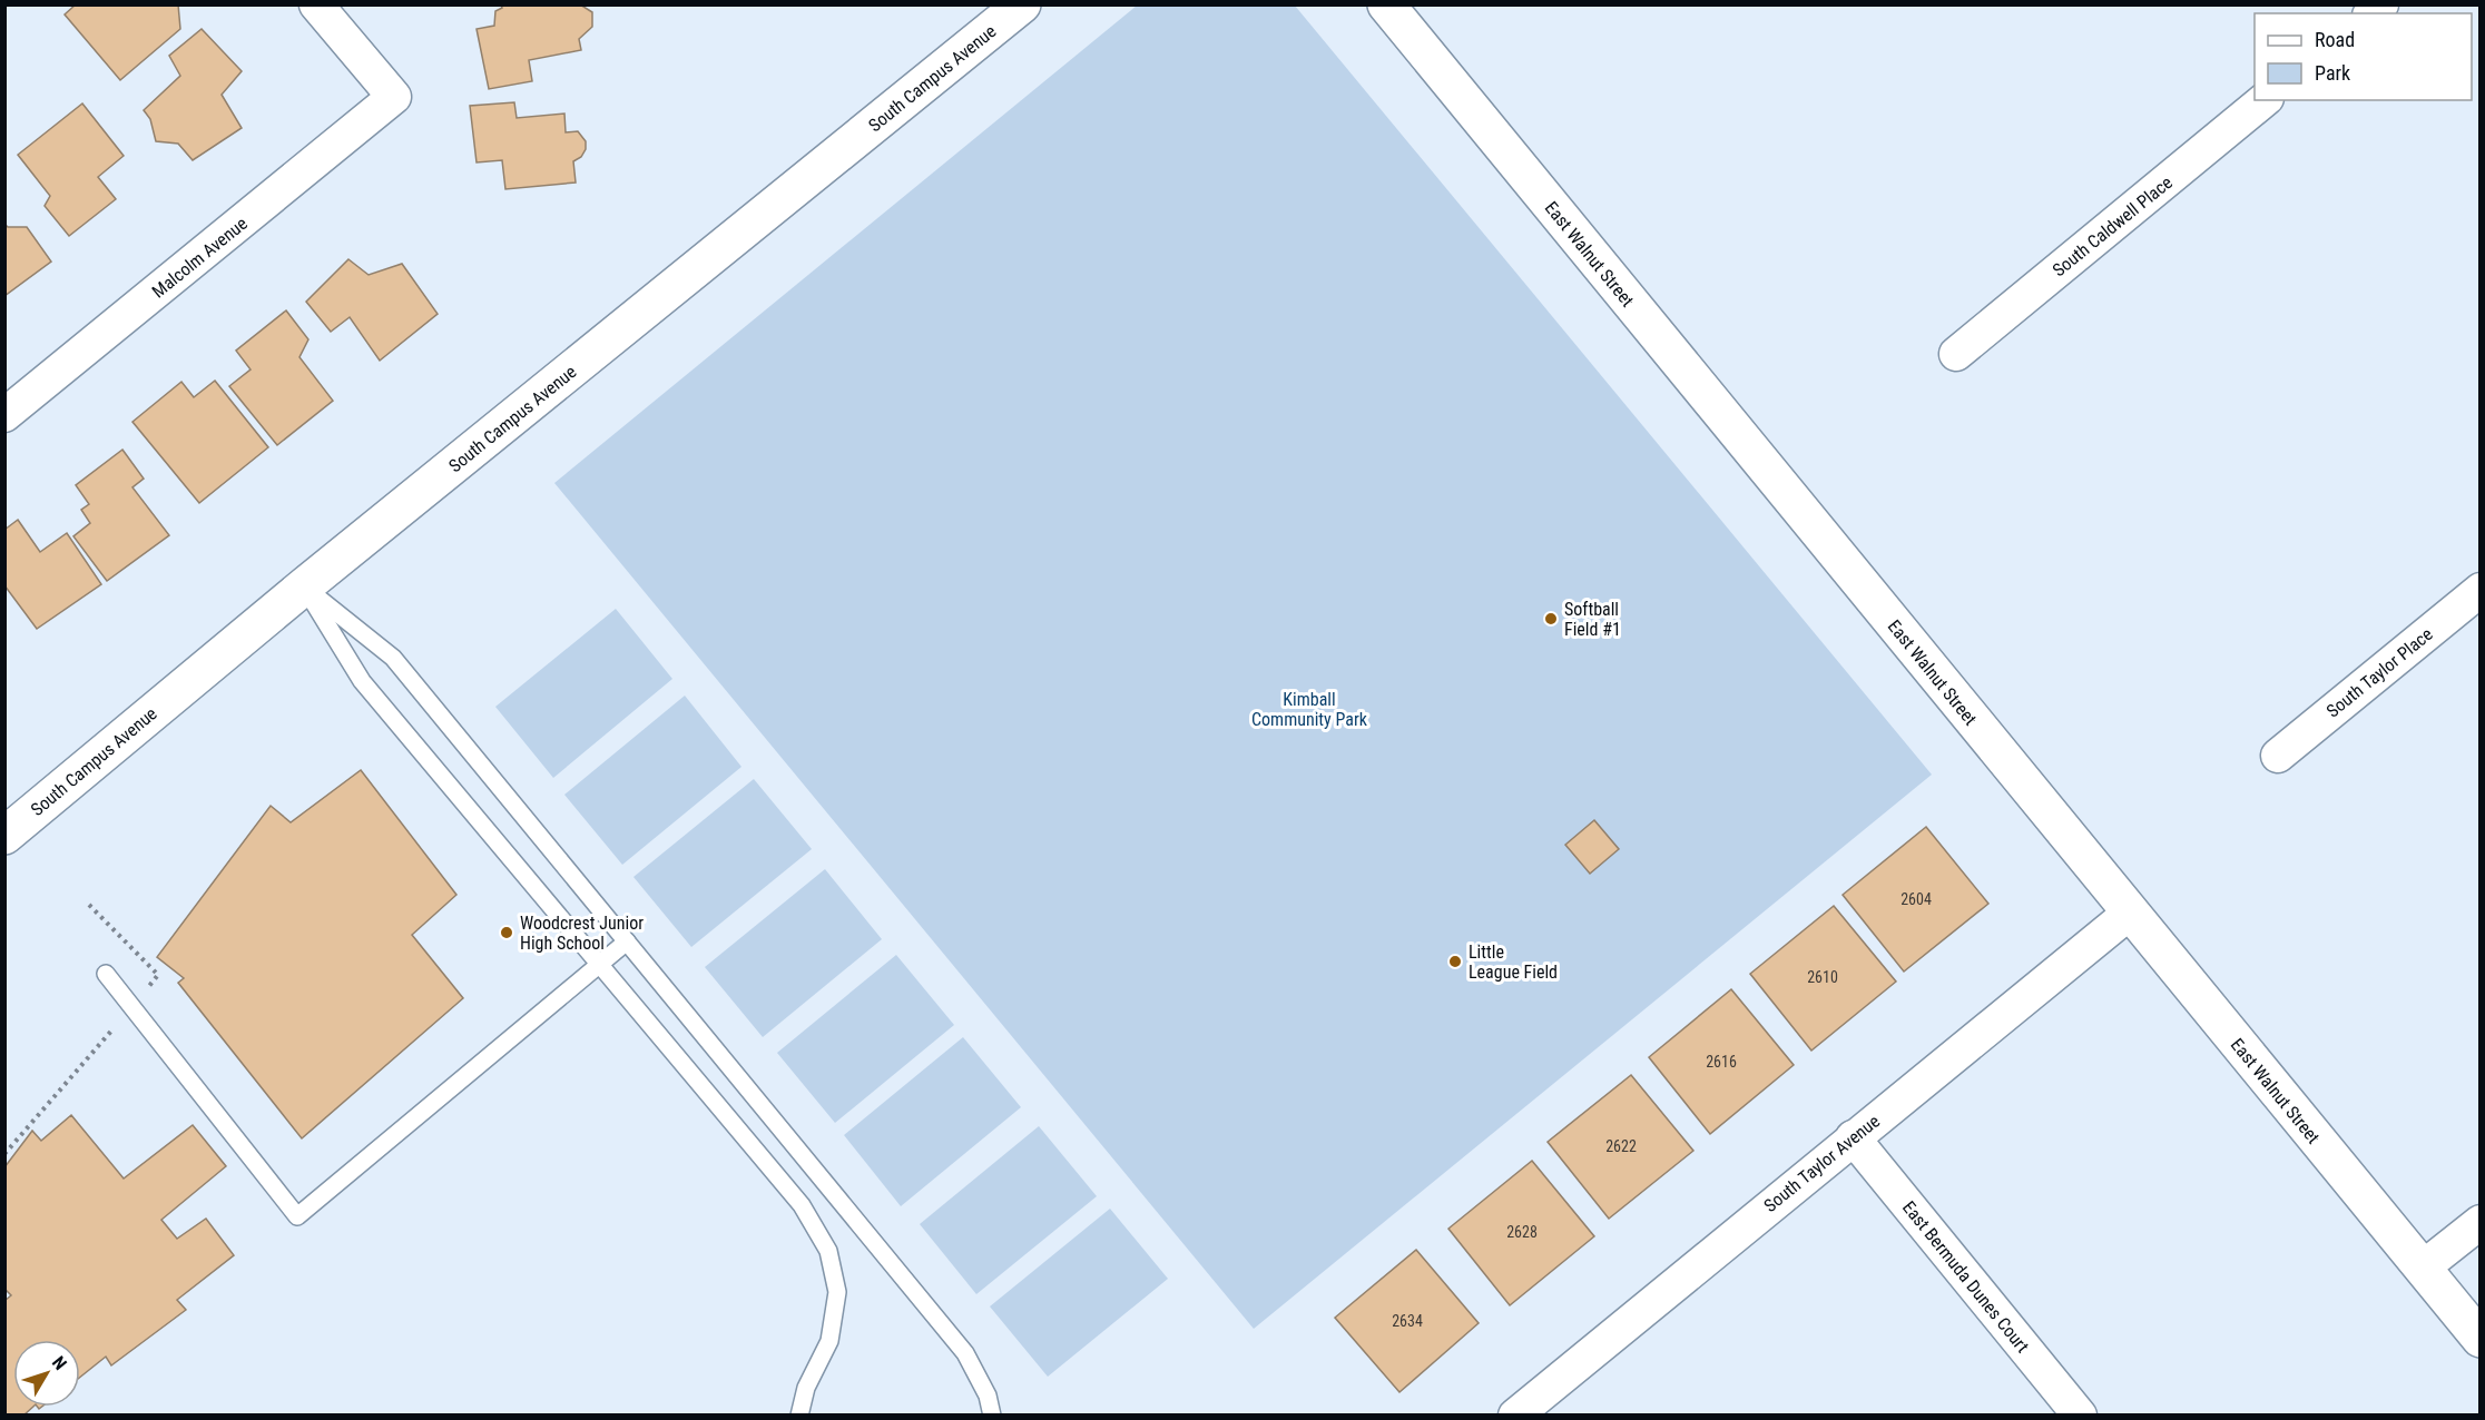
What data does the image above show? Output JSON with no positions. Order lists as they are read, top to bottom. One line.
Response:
{"streets":{"street":["South Campus Avenue","South Caldwell Place","East Walnut Street","Malcolm Avenue","South Taylor Place","South Taylor Avenue","East Bermuda Dunes Court"]},"crossings":[["East Walnut Street","South Taylor Avenue"],["South Taylor Avenue","East Bermuda Dunes Court"]],"parks":["Kimball Community Park"],"places":["Softball Field #1","Woodcrest Junior High School","Little League Field"],"house_numbers":["2604","2610","2616","2622","2628","2634"],"legend":["Road","Park"],"north":"top right"}
